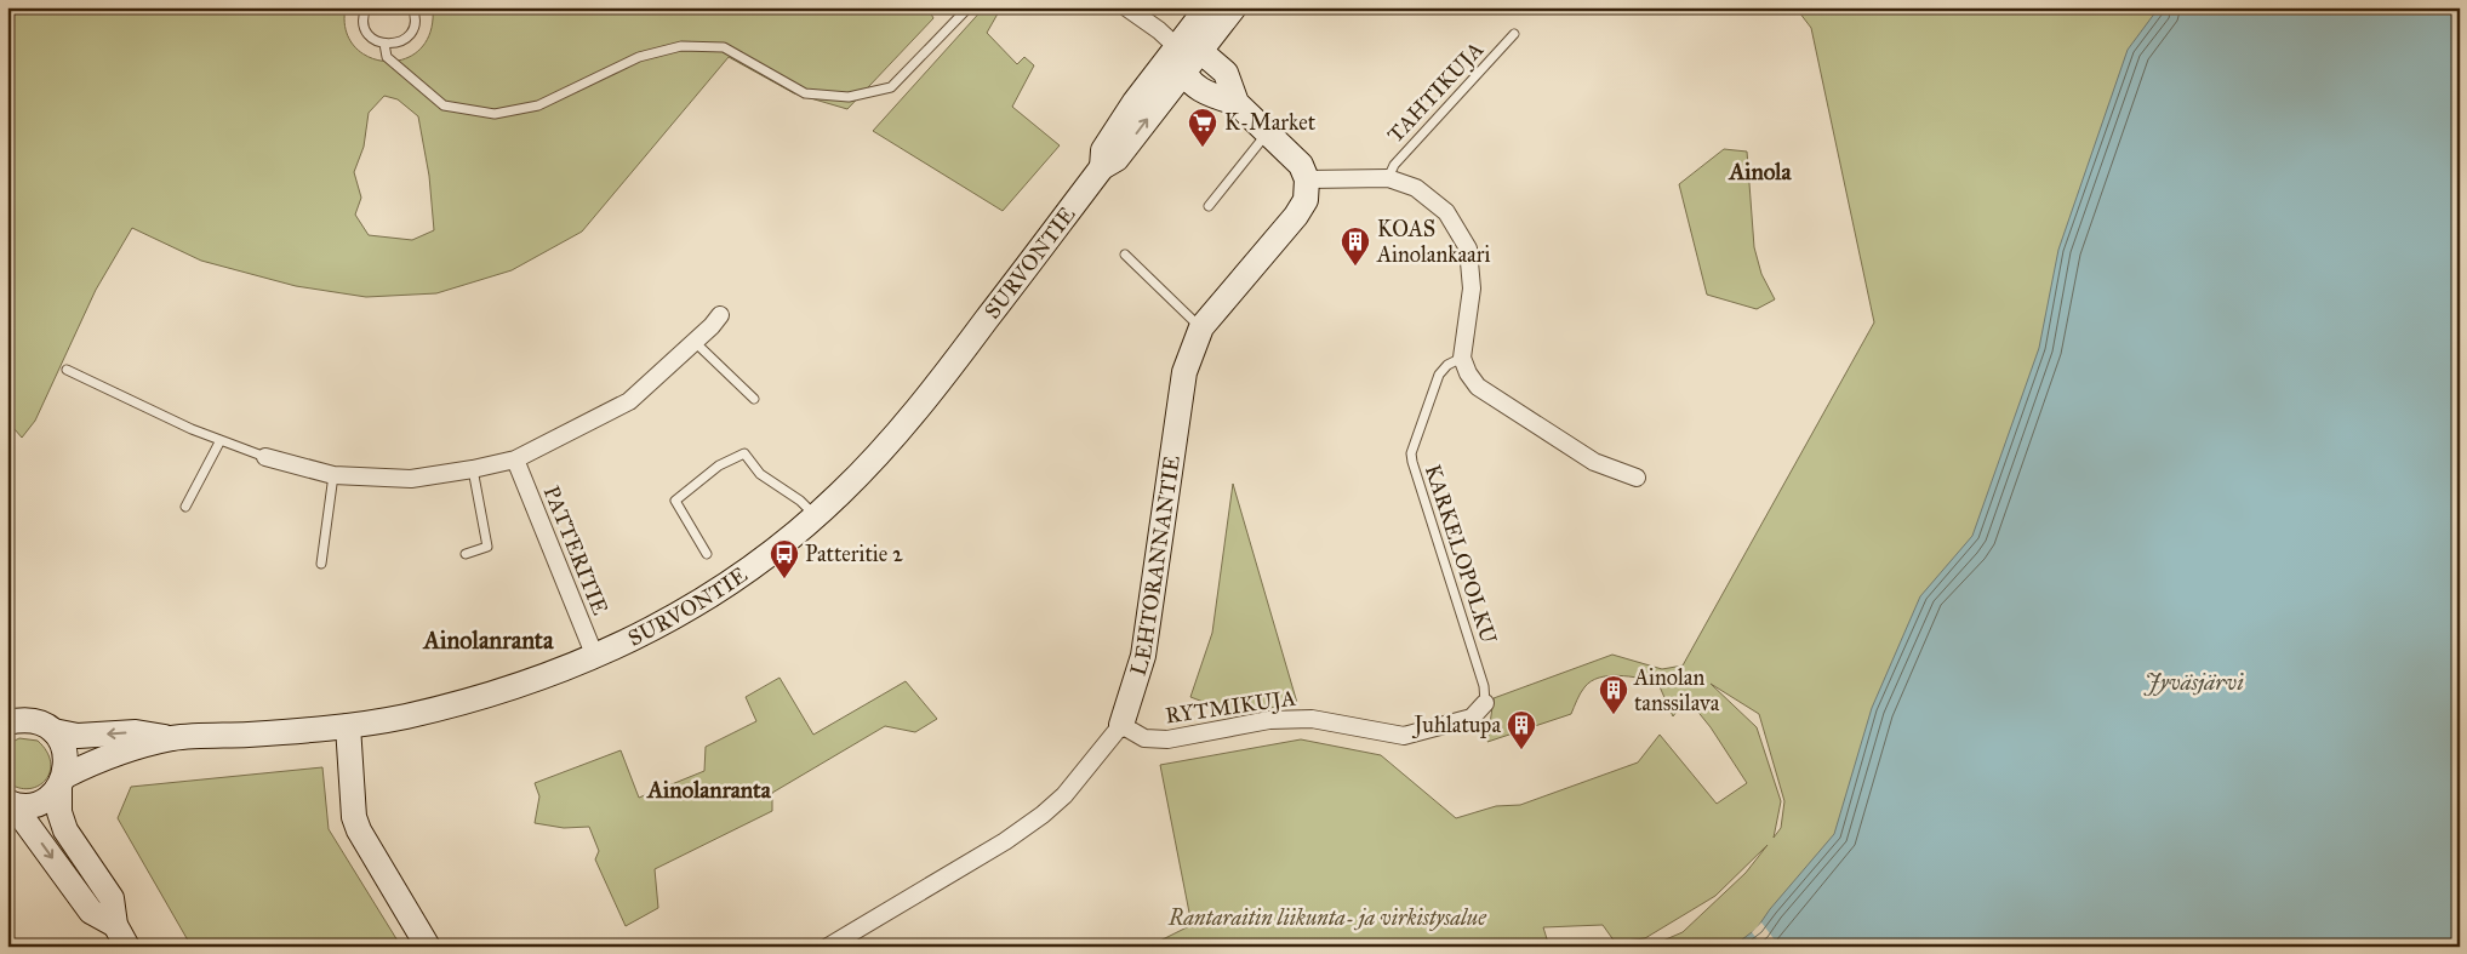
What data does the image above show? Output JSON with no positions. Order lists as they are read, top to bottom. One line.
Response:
{"streets":{"main road":["SURVONTIE","LEHTORANNANTIE"],"street":["PATTERITIE","RYTMIKUJA"],"lane":["TAHTIKUJA","KARKELOPOLKU"]},"crossings":[["SURVONTIE","PATTERITIE"],["KARKELOPOLKU","RYTMIKUJA"],["LEHTORANNANTIE","RYTMIKUJA"]],"districts":["Ainola","Ainolanranta","Ainolanranta"],"water":["Jyväsjärvi"],"parks":["Rantaraitin liikunta- ja virkistysalue"],"places":{"supermarket":["K-Market"],"building":["KOAS Ainolankaari","Ainolan tanssilava","Juhlatupa"],"bus stop":["Patteritie 2"]}}
